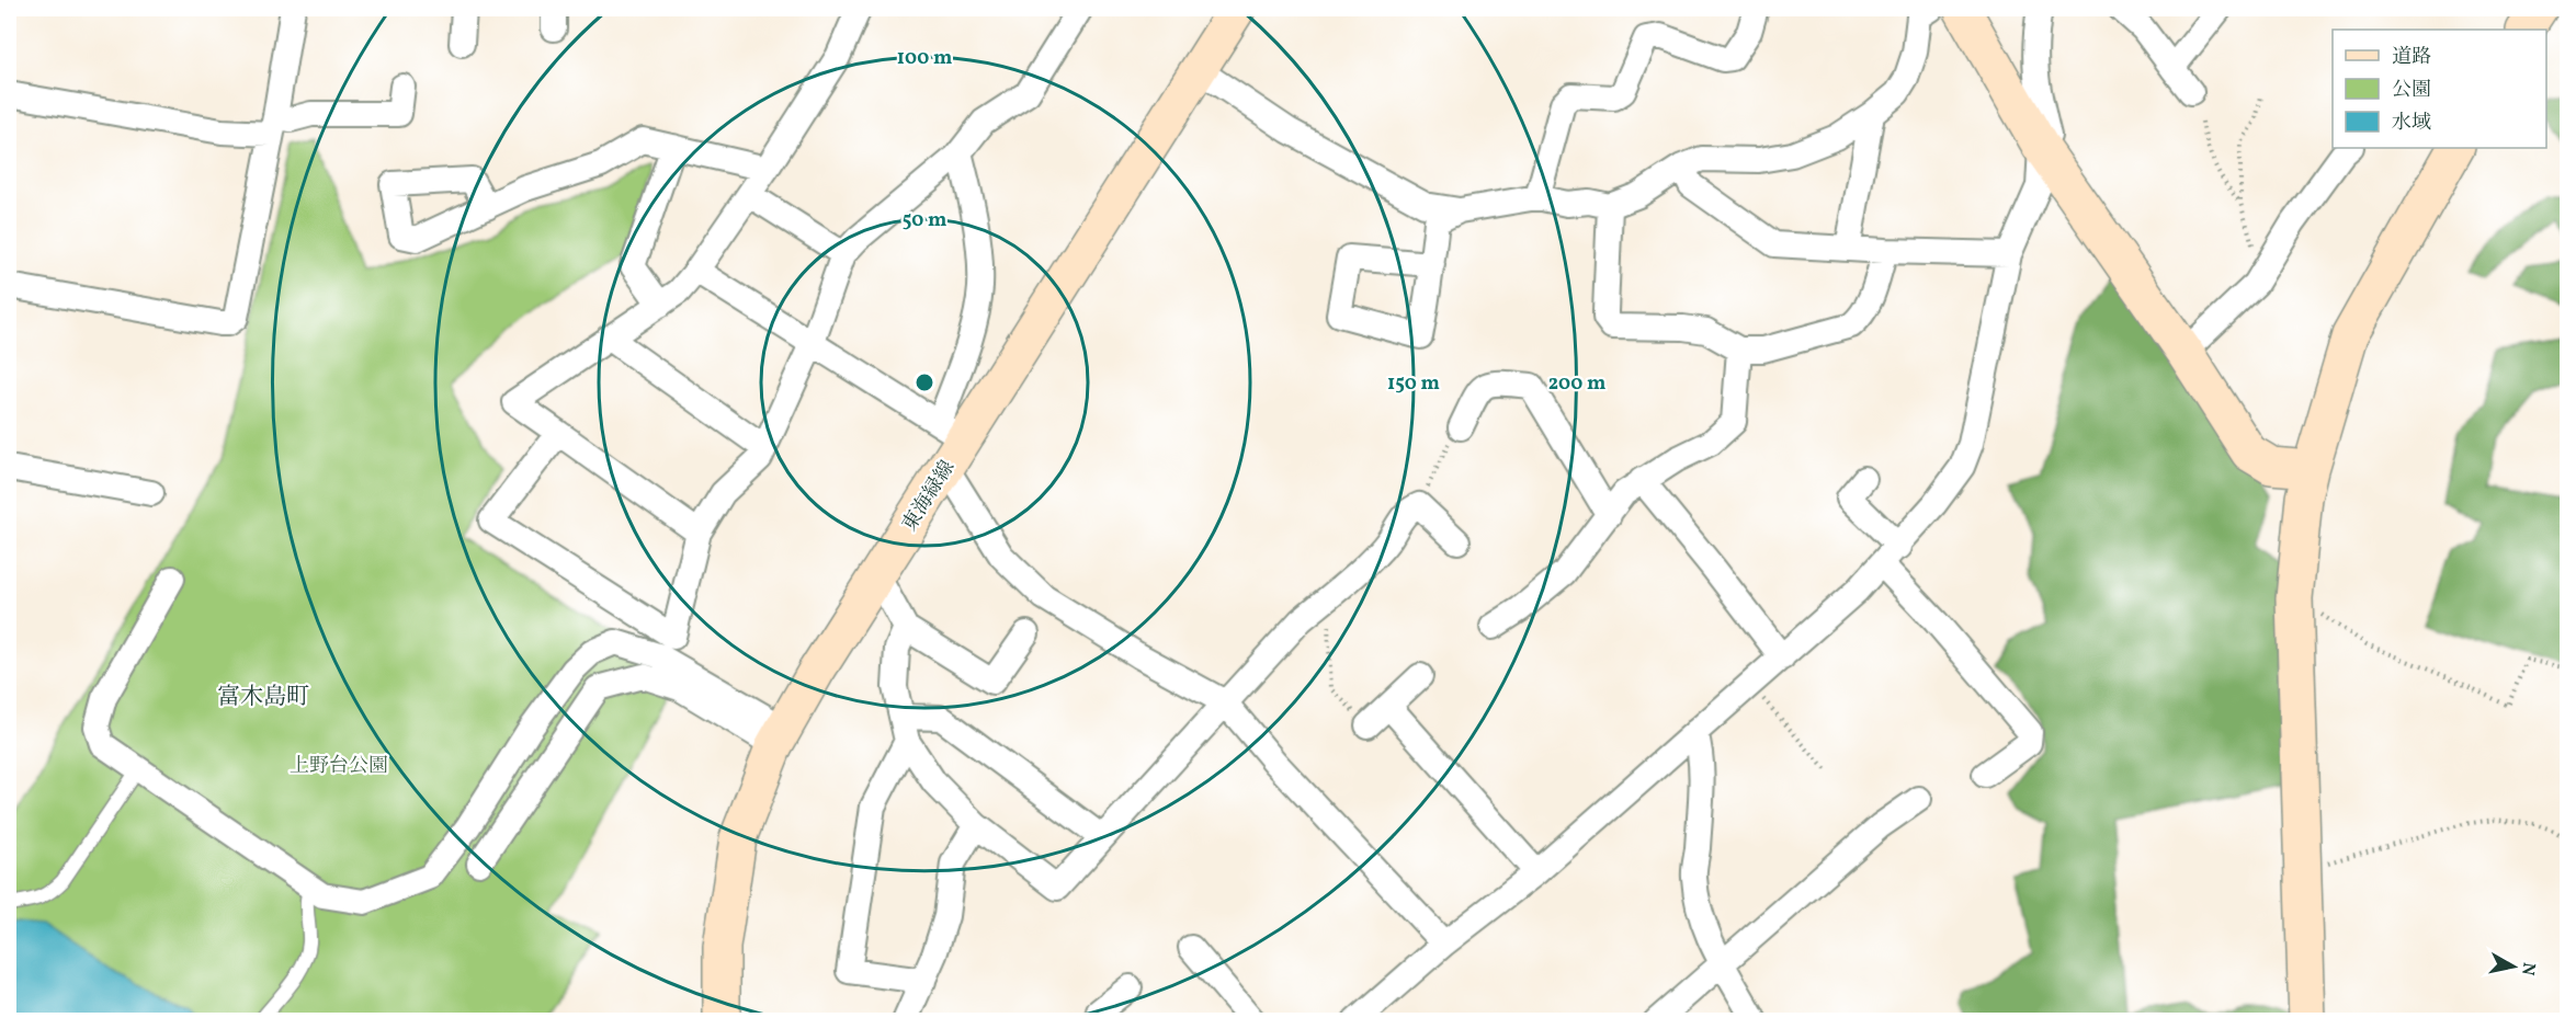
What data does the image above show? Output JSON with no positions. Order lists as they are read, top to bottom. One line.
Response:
{"streets":{"street":["東海緑線"]},"districts":["富木島町"],"parks":["上野台公園"],"legend":["道路","公園","水域"],"north":"right","rings":["100 m","50 m","150 m","200 m"]}
